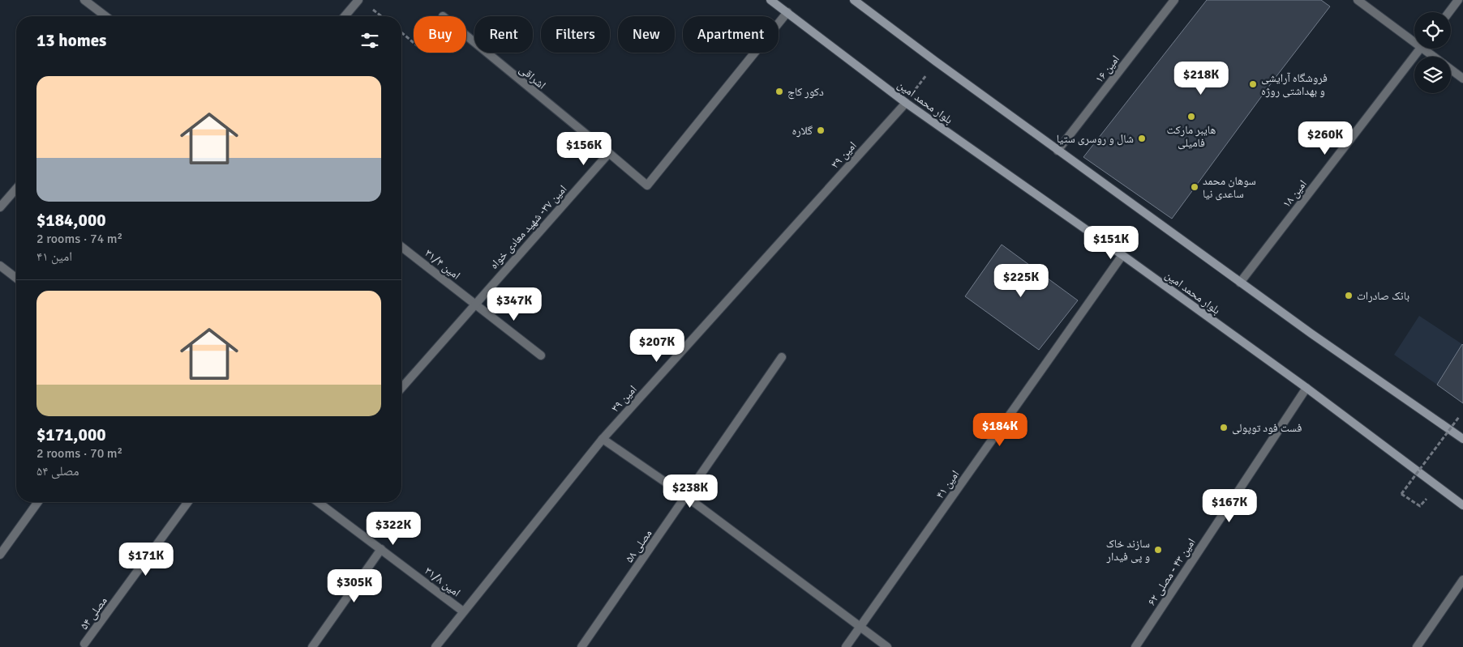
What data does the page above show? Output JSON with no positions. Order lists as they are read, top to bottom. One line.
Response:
{"streets":{"main road":["بلوار محمد امین"],"street":["امین ۱۶","اشراقی","امین ۳۹","امین ۱۸","امین ۳۷- شهید معادی خواه","امین ۳۱/۴","امین ۴۱","مصلی ۵۸","امین ۴۳ - مصلی ۶۲","امین ۳۱/۸","مصلی ۵۴"]},"crossings":[["اشراقی","امین ۳۷- شهید معادی خواه"],["بلوار محمد امین","امین ۳۹"],["بلوار محمد امین","امین ۴۱"],["بلوار محمد امین","امین ۴۳ - مصلی ۶۲"],["امین ۳۹","امین ۳۱/۸"],["امین ۳۷- شهید معادی خواه","امین ۳۱/۴"]],"places":["فروشگاه آرایشی و بهداشتی روژه","دکور کاج","هایبر مارکت فامیلی","گلاره","شال و روسری ستیا","سوهان محمد ساعدی نیا","بانک صادرات","فست فود توپولی","سازند خاک و پی فیدار"],"page":{"chip":["Buy","Rent","Filters","New","Apartment"],"heading":"13 homes","price":["$218K","$260K","$156K","$151K","$225K","$347K","$207K","$184K","$238K","$167K","$322K","$171K","$305K"],"list":[{"name":"$184,000","note":"2 rooms · 74 m² · امین ۴۱"},{"name":"$171,000","note":"2 rooms · 70 m² · مصلی ۵۴"}]}}
